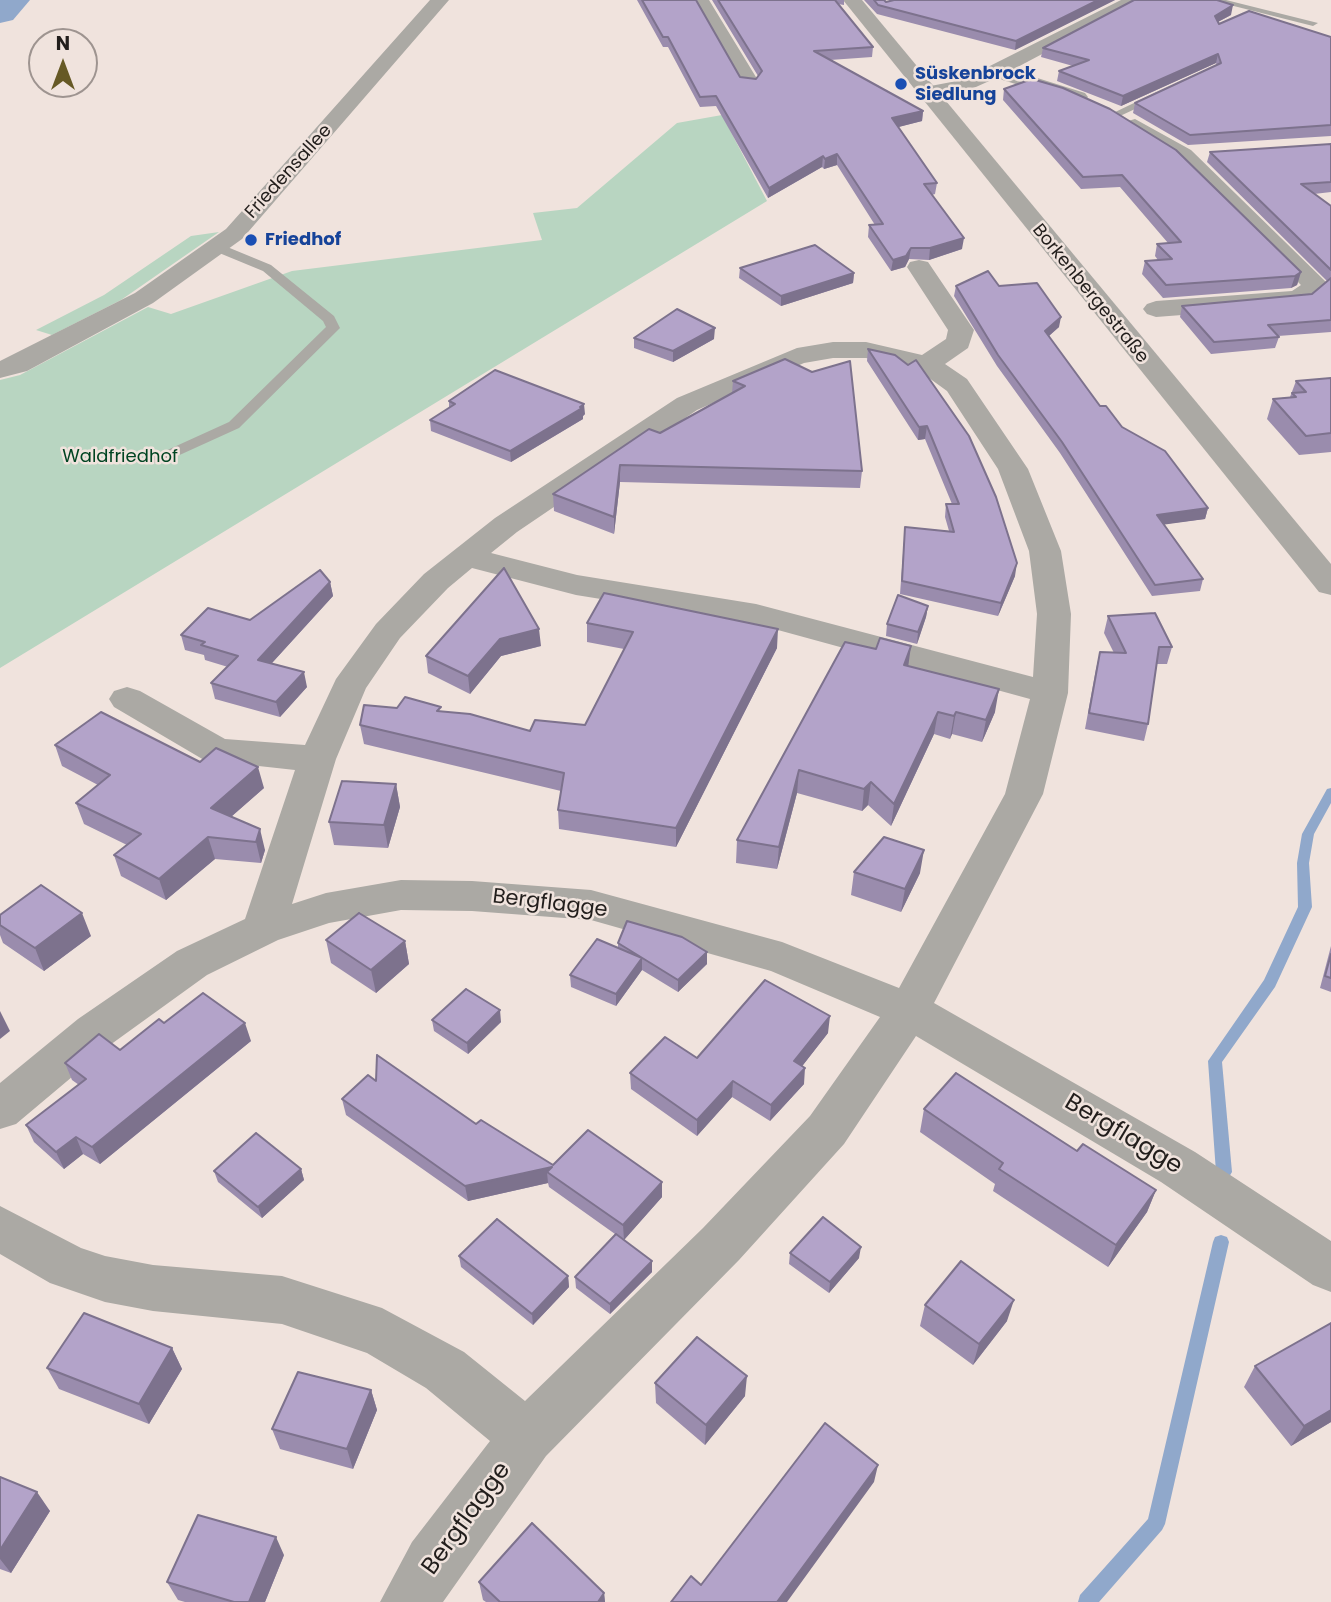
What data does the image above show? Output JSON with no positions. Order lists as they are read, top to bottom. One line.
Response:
{"streets":{"street":["Friedensallee","Borkenbergestraße","Bergflagge"]},"parks":["Waldfriedhof"],"places":["Süskenbrock Siedlung","Friedhof"],"north":"top"}
